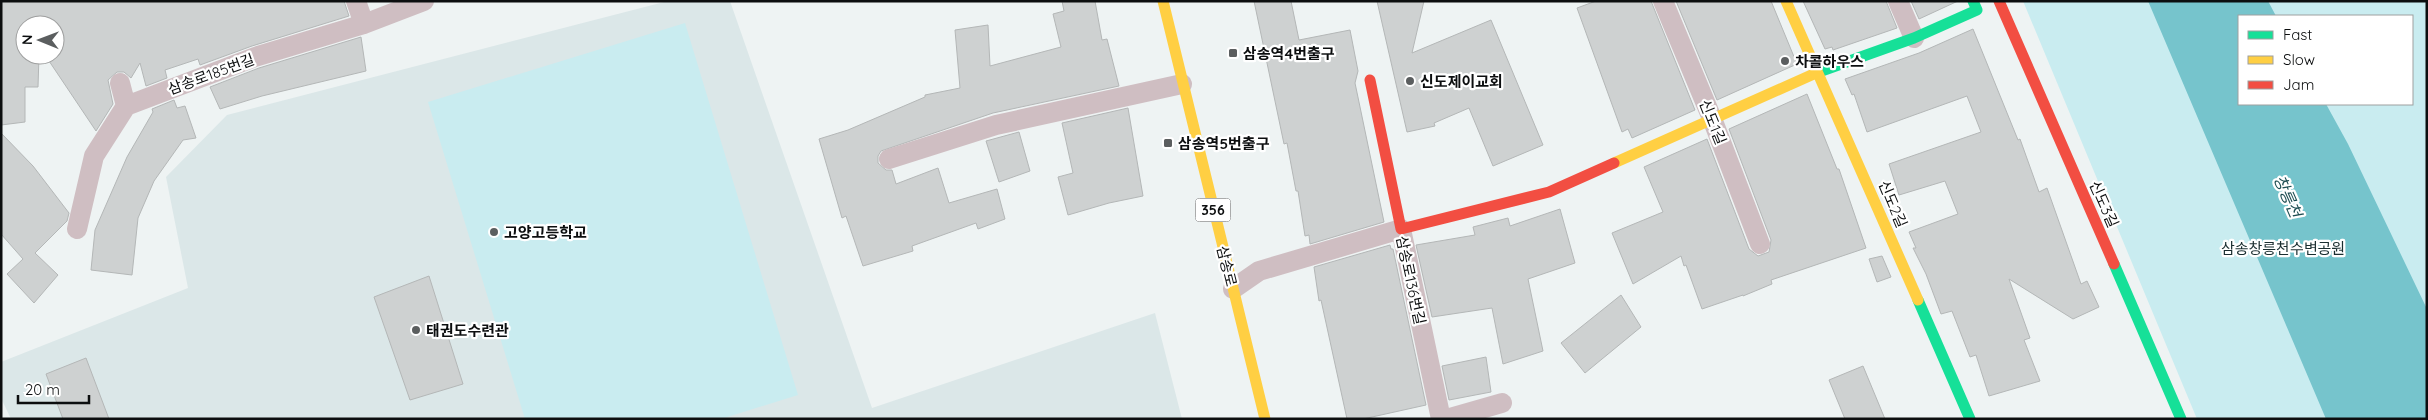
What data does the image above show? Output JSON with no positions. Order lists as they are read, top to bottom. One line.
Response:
{"streets":{"street":["삼송로185번길","신도1길","신도2길","신도3길","356","삼송로","삼송로136번길"]},"crossings":[["삼송로","삼송로136번길"]],"water":["창릉천"],"parks":["삼송창릉천수변공원"],"places":{"transit":["삼송역4번출구","삼송역5번출구"],"other":["차콜하우스","신도제이교회","고양고등학교","태권도수련관"]},"legend":["Fast","Slow","Jam"],"scale_bar":"20 m","north":"left"}
